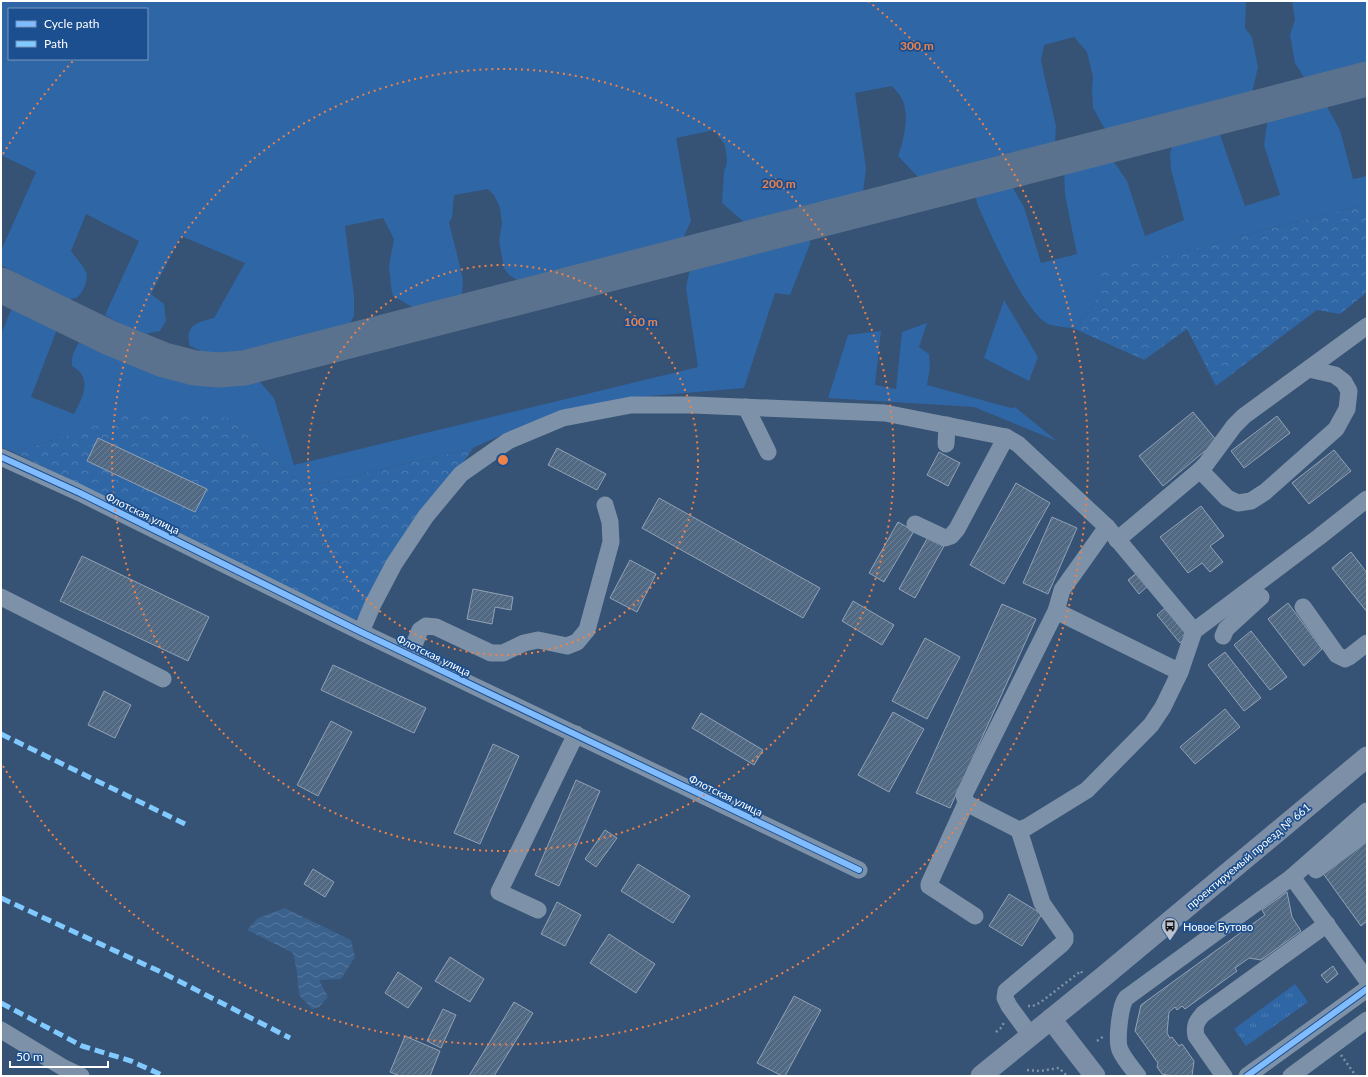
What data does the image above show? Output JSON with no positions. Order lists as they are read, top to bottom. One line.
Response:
{"streets":{"main road":["проектируемый проезд № 661"],"street":["Флотская улица"]},"places":{"bus stop":["Новое Бутово"]},"legend":["Cycle path","Path"],"scale_bar":"50 m","rings":["300 m","200 m","100 m"]}
